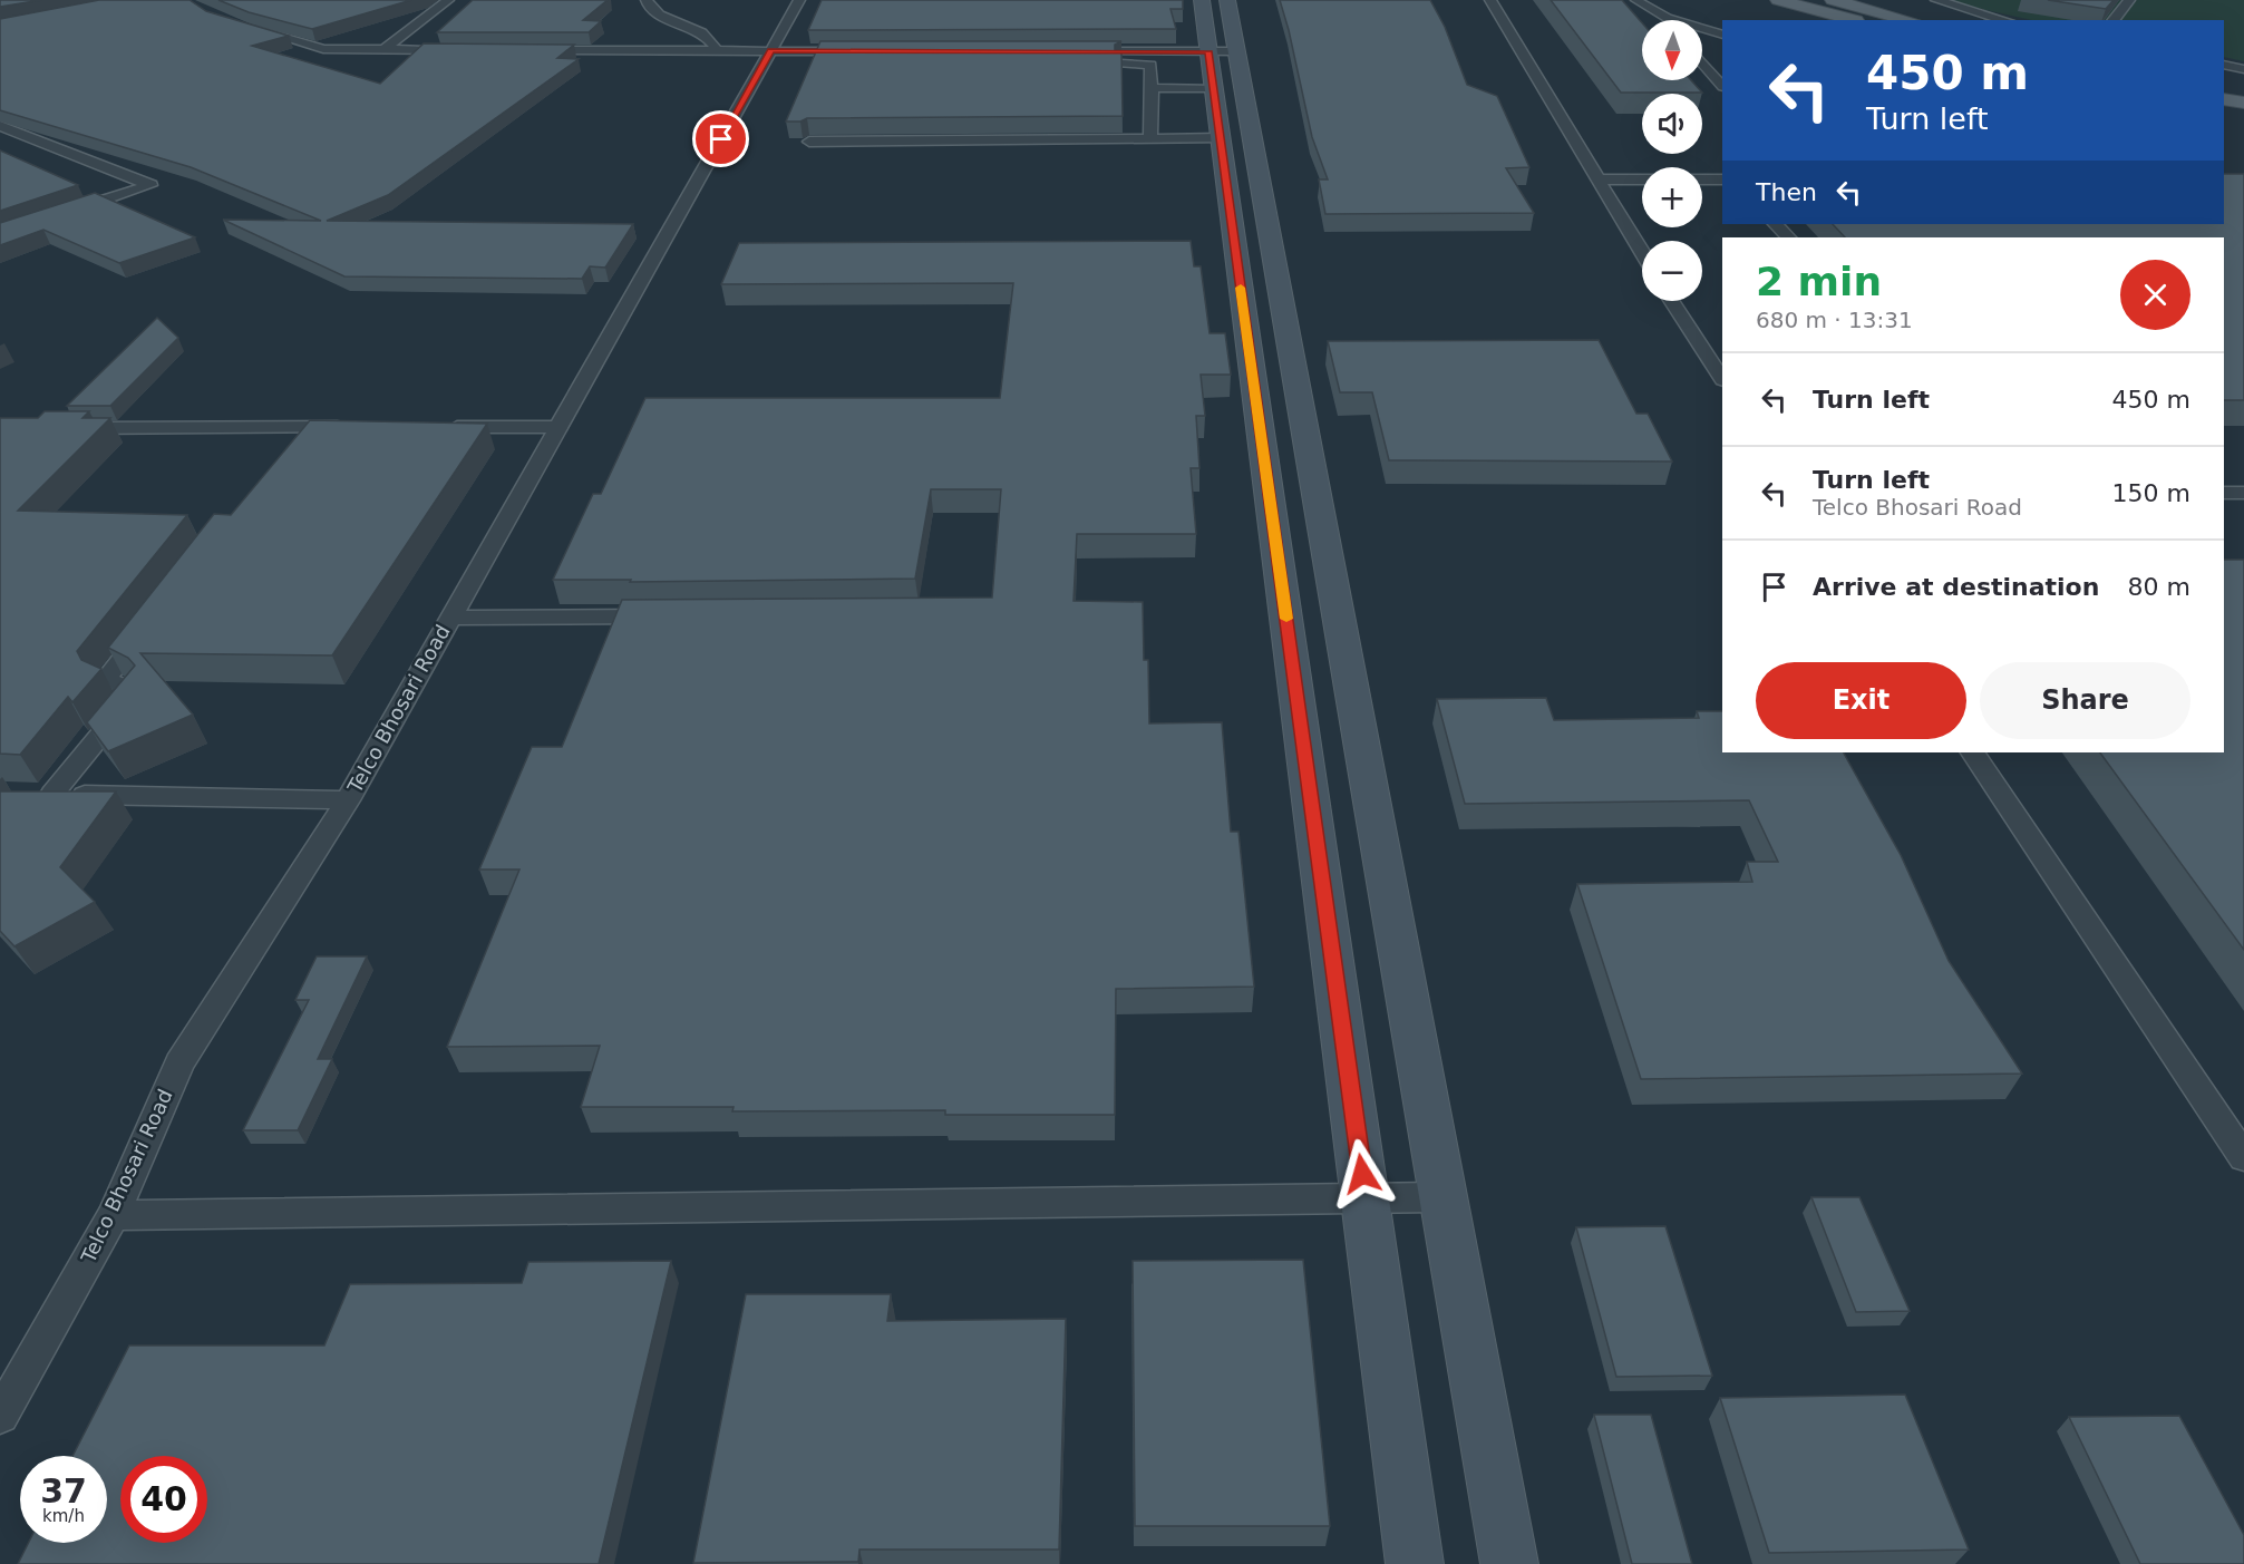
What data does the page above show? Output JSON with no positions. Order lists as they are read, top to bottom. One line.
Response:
{"streets":{"lane":["Telco Bhosari Road"]},"north":"bottom","page":{"map_buttons":["+","−"],"turn":["450 m","Turn left"],"then":"Then","heading":["2 min","680 m · 13:31"],"list":[{"name":"Turn left","value":"450 m"},{"name":"Turn left","note":"Telco Bhosari Road","value":"150 m"},{"name":"Arrive at destination","value":"80 m"}],"buttons":["Exit","Share"],"speed":"37 km/h","limit":"40"}}
